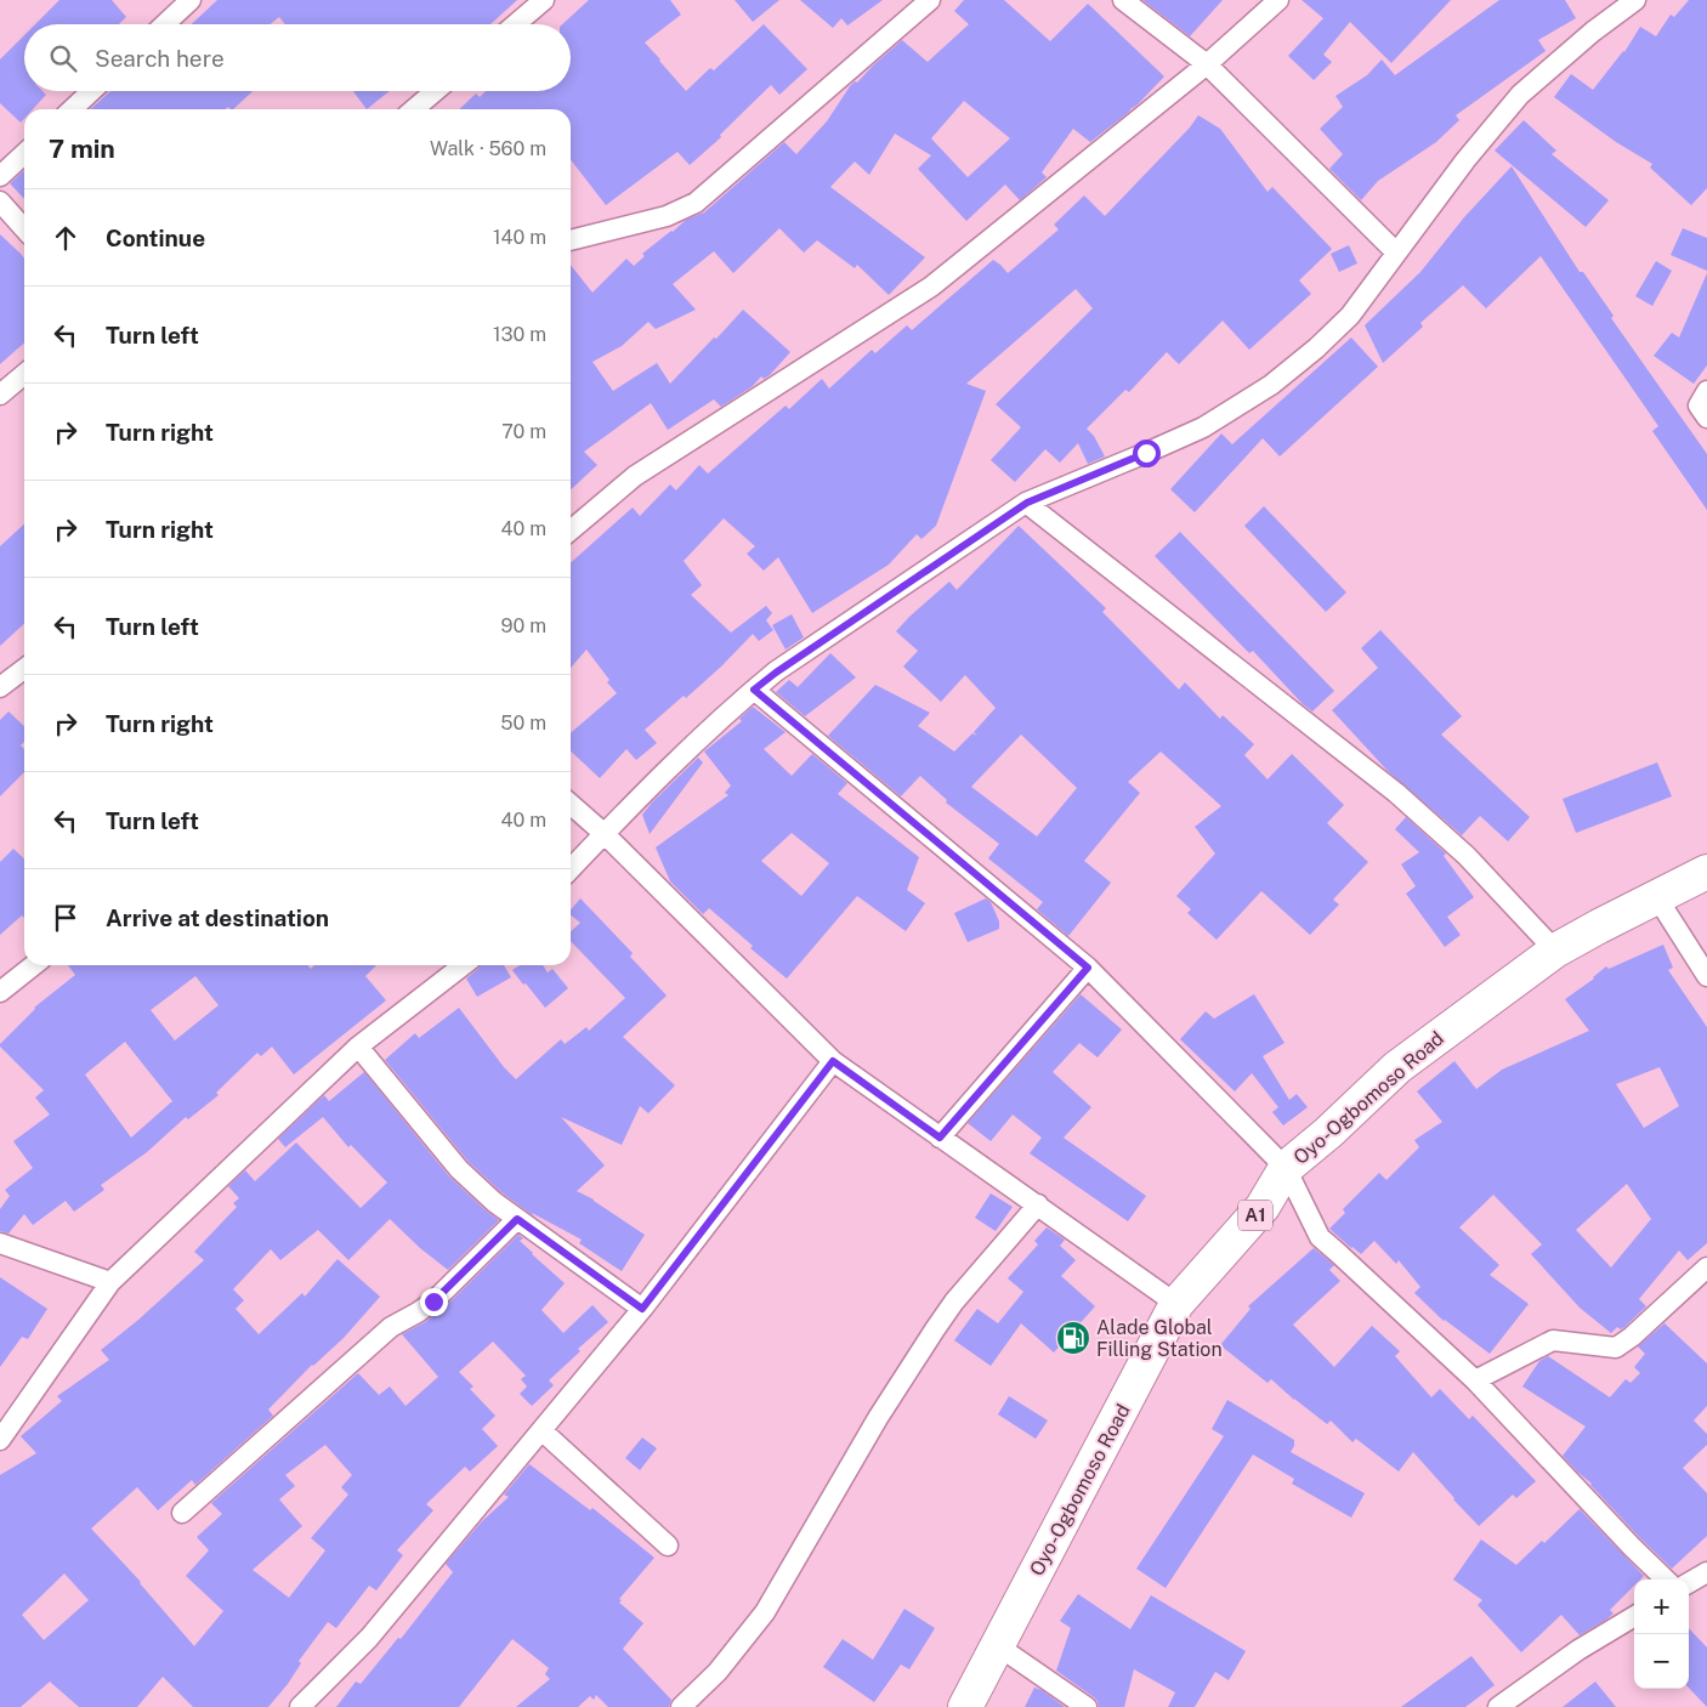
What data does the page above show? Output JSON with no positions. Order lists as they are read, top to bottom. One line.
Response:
{"streets":{"highway":["Oyo-Ogbomoso Road","A1"]},"places":{"fuel station":["Alade Global Filling Station"]},"page":{"search":"Search here","heading":["7 min","Walk · 560 m"],"list":[["Continue","140 m"],["Turn left","130 m"],["Turn right","70 m"],["Turn right","40 m"],["Turn left","90 m"],["Turn right","50 m"],["Turn left","40 m"],"Arrive at destination"],"map_buttons":["+","−"]}}
